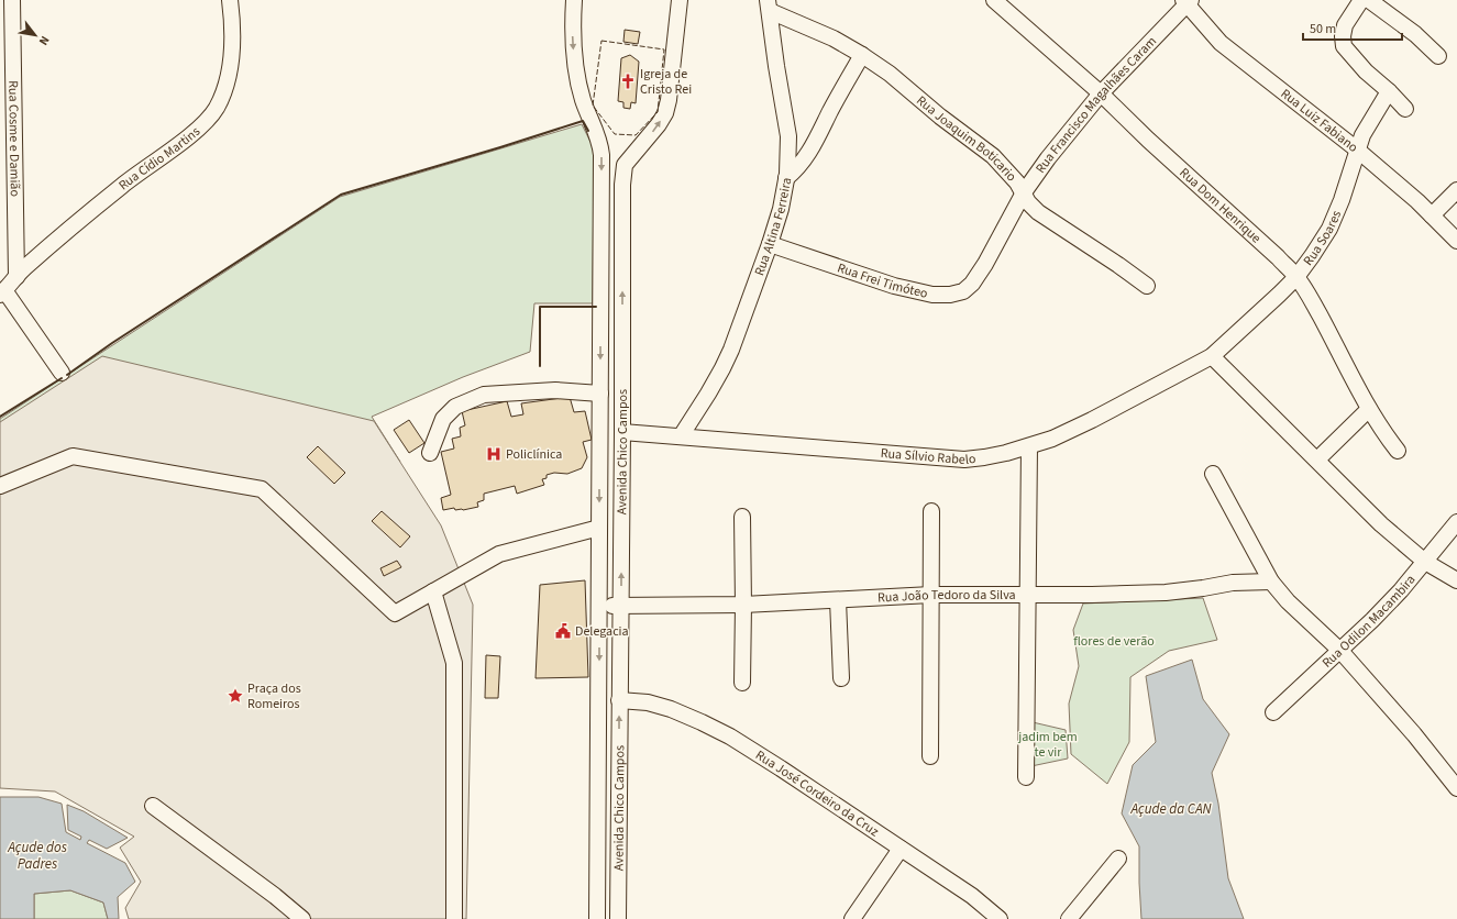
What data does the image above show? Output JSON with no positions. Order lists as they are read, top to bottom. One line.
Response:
{"streets":{"street":["Rua Francisco Magalhães Caram","Rua Luiz Fabiano","Rua Cosme e Damião","Rua Joaquim Boticario","Rua Cídio Martins","Rua Dom Henrique","Rua Altina Ferreira","Rua Soares","Rua Frei Timóteo","Avenida Chico Campos","Rua Sílvio Rabelo","Rua João Tedoro da Silva","Rua Odilon Macambira","Rua José Cordeiro da Cruz"]},"crossings":[["Rua Francisco Magalhães Caram","Rua Luiz Fabiano"],["Rua Francisco Magalhães Caram","Rua Joaquim Boticario"],["Rua Francisco Magalhães Caram","Rua Dom Henrique"],["Rua Francisco Magalhães Caram","Rua Frei Timóteo"],["Rua Luiz Fabiano","Rua Soares"],["Rua Cosme e Damião","Rua Cídio Martins"],["Rua Joaquim Boticario","Rua Altina Ferreira"],["Rua Dom Henrique","Rua Soares"],["Rua Altina Ferreira","Rua Frei Timóteo"],["Rua Altina Ferreira","Rua Sílvio Rabelo"],["Rua Soares","Rua Sílvio Rabelo"],["Avenida Chico Campos","Rua Sílvio Rabelo"],["Avenida Chico Campos","Rua João Tedoro da Silva"],["Avenida Chico Campos","Rua José Cordeiro da Cruz"]],"water":["Açude da CAN","Açude dos Padres"],"parks":["flores de verão","jadim bem te vir"],"places":{"church":["Igreja de Cristo Rei"],"hospital":["Policlínica"],"public building":["Delegacia"],"place":["Praça dos Romeiros"]},"scale_bar":"50 m","north":"bottom right"}
